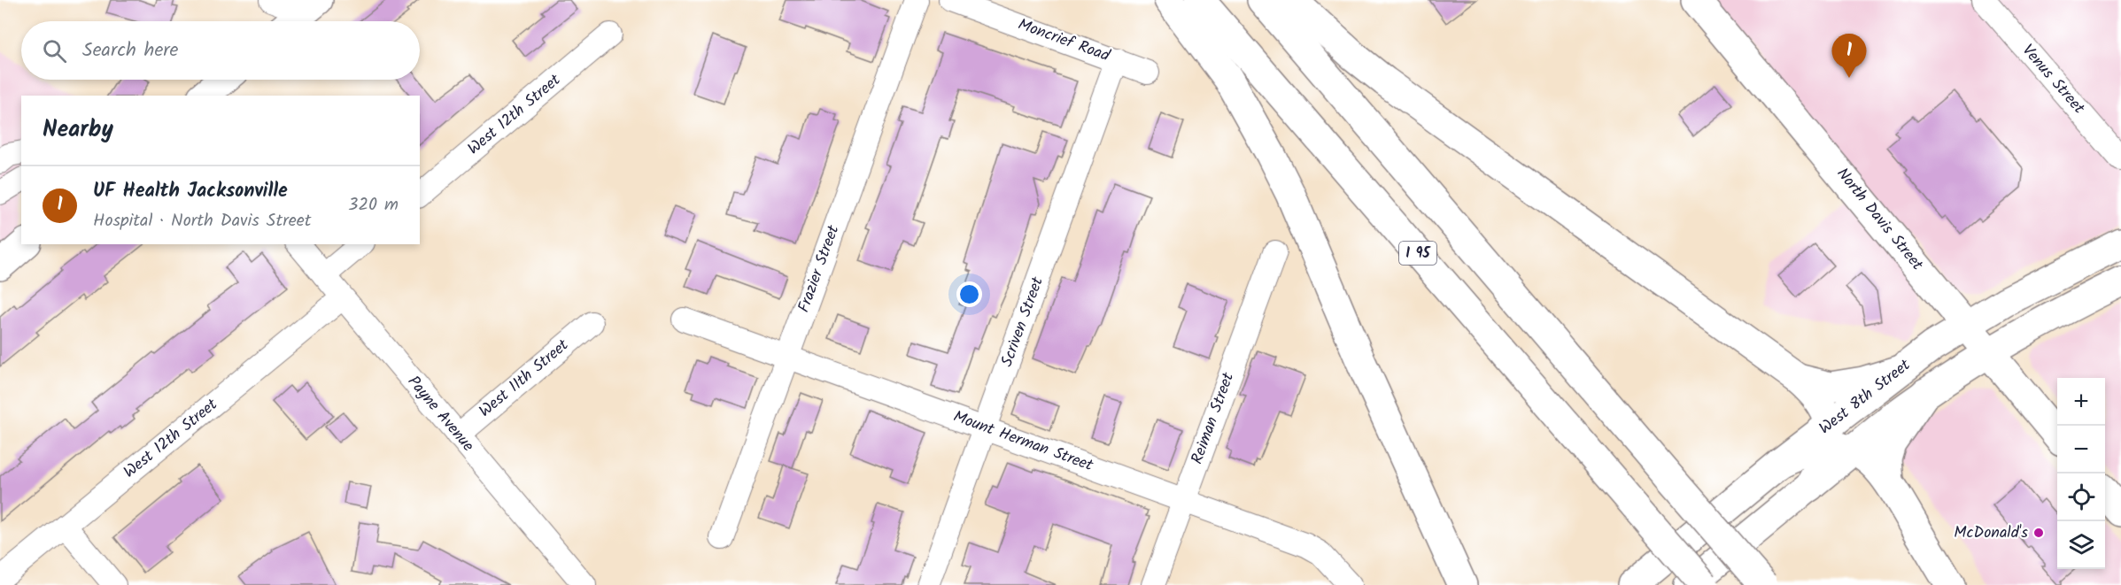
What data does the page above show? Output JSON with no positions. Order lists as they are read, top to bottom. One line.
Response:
{"streets":{"main road":["North Davis Street","I 95","West 8th Street"],"street":["Moncrief Road","Venus Street","West 12th Street","Frazier Street","Scriven Street","West 11th Street","Payne Avenue","Reiman Street","Mount Herman Street"]},"crossings":[["Moncrief Road","Scriven Street"],["West 12th Street","Payne Avenue"],["North Davis Street","West 8th Street"],["Frazier Street","Mount Herman Street"],["Scriven Street","Mount Herman Street"],["West 11th Street","Payne Avenue"],["Reiman Street","Mount Herman Street"]],"places":["McDonald's"],"page":{"search":"Search here","pins":"1","heading":"Nearby","list":[{"mark":"1","name":"UF Health Jacksonville","note":"Hospital · North Davis Street","value":"320 m"}],"map_buttons":["+","−"]}}
